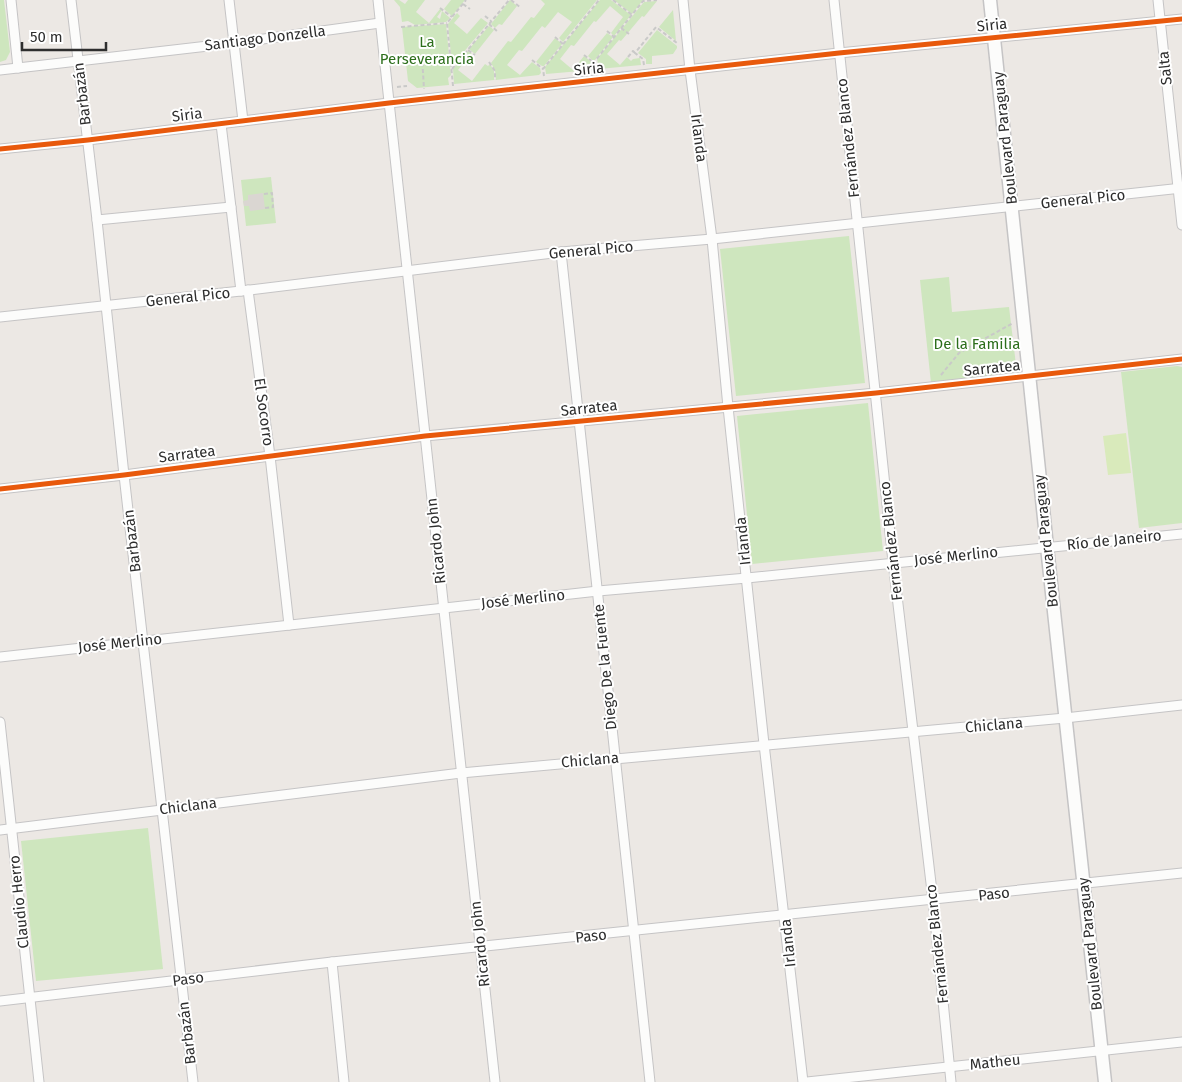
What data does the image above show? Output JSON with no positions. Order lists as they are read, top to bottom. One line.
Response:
{"streets":{"main road":["Boulevard Paraguay"],"street":["Siria","Santiago Donzella","Salta","Barbazán","Irlanda","Fernández Blanco","General Pico","Sarratea","El Socorro","Río de Janeiro","Ricardo John","José Merlino","Diego De la Fuente","Chiclana","Paso","Claudio Herro","Matheu"]},"crossings":[["Siria","Salta"],["Siria","Barbazán"],["Siria","Irlanda"],["Siria","Fernández Blanco"],["Siria","Boulevard Paraguay"],["Siria","El Socorro"],["Siria","Ricardo John"],["Santiago Donzella","Barbazán"],["Santiago Donzella","Ricardo John"],["Salta","General Pico"],["Barbazán","General Pico"],["Barbazán","Sarratea"],["Barbazán","José Merlino"],["Barbazán","Chiclana"],["Barbazán","Paso"],["Irlanda","General Pico"],["Irlanda","Sarratea"],["Irlanda","José Merlino"],["Irlanda","Chiclana"],["Irlanda","Paso"],["Irlanda","Matheu"],["Fernández Blanco","General Pico"],["Fernández Blanco","Sarratea"],["Fernández Blanco","José Merlino"],["Fernández Blanco","Chiclana"],["Fernández Blanco","Paso"],["Fernández Blanco","Matheu"],["Boulevard Paraguay","General Pico"],["Boulevard Paraguay","Sarratea"],["Boulevard Paraguay","Río de Janeiro"],["Boulevard Paraguay","José Merlino"],["Boulevard Paraguay","Chiclana"],["Boulevard Paraguay","Paso"],["Boulevard Paraguay","Matheu"],["General Pico","El Socorro"],["General Pico","Ricardo John"],["General Pico","Diego De la Fuente"],["Sarratea","El Socorro"],["Sarratea","Ricardo John"],["Sarratea","Diego De la Fuente"],["El Socorro","José Merlino"],["Río de Janeiro","José Merlino"],["Ricardo John","José Merlino"],["Ricardo John","Chiclana"],["Ricardo John","Paso"],["José Merlino","Diego De la Fuente"],["Diego De la Fuente","Chiclana"],["Diego De la Fuente","Paso"],["Chiclana","Claudio Herro"],["Paso","Claudio Herro"]],"parks":["La Perseverancia","De la Familia"],"scale_bar":"50 m"}
